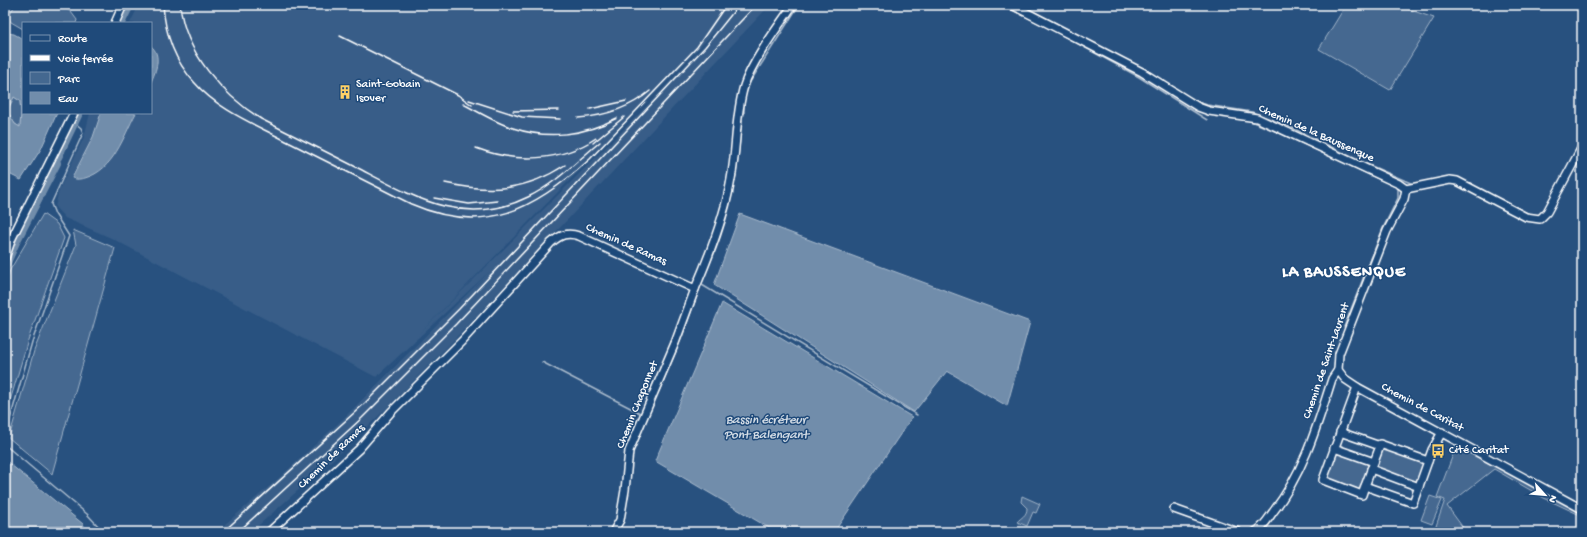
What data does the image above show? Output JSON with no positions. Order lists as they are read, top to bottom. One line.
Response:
{"streets":{"street":["Chemin de la Baussenque","Chemin de Ramas","Chemin de Saint-Laurent","Chemin Chaponnet","Chemin de Caritat"]},"crossings":[["Chemin de la Baussenque","Chemin de Saint-Laurent"],["Chemin de Ramas","Chemin Chaponnet"],["Chemin de Saint-Laurent","Chemin de Caritat"]],"districts":["LA BAUSSENQUE"],"water":["Bassin écréteur Pont Balengant"],"places":{"building":["Saint-Gobain Isover"],"bus stop":["Cité Caritat"]},"legend":["Route","Voie ferrée","Parc","Eau"],"north":"bottom right"}
